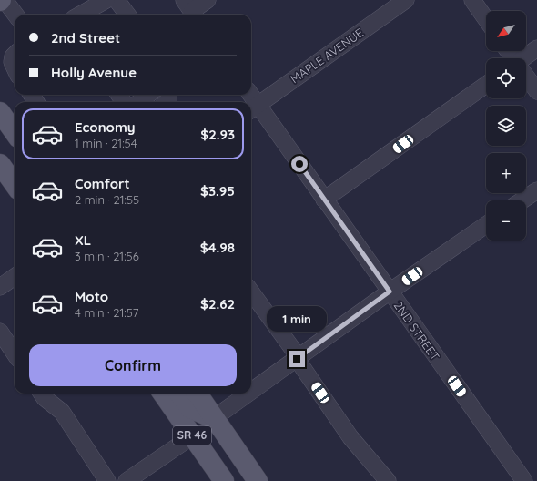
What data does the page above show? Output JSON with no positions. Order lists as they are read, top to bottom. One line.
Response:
{"streets":{"main road":["SR 46"],"street":["MAPLE AVENUE","2ND STREET"]},"crossings":[["MAPLE AVENUE","2ND STREET"]],"north":"bottom left","page":{"map_buttons":["+","−"],"banner":["2nd Street","Holly Avenue"],"list":[{"name":"Economy","note":"1 min · 21:54","value":"$2.93"},{"name":"Comfort","note":"2 min · 21:55","value":"$3.95"},{"name":"XL","note":"3 min · 21:56","value":"$4.98"},{"name":"Moto","note":"4 min · 21:57","value":"$2.62"}],"bubble":"1 min","buttons":"Confirm"}}
